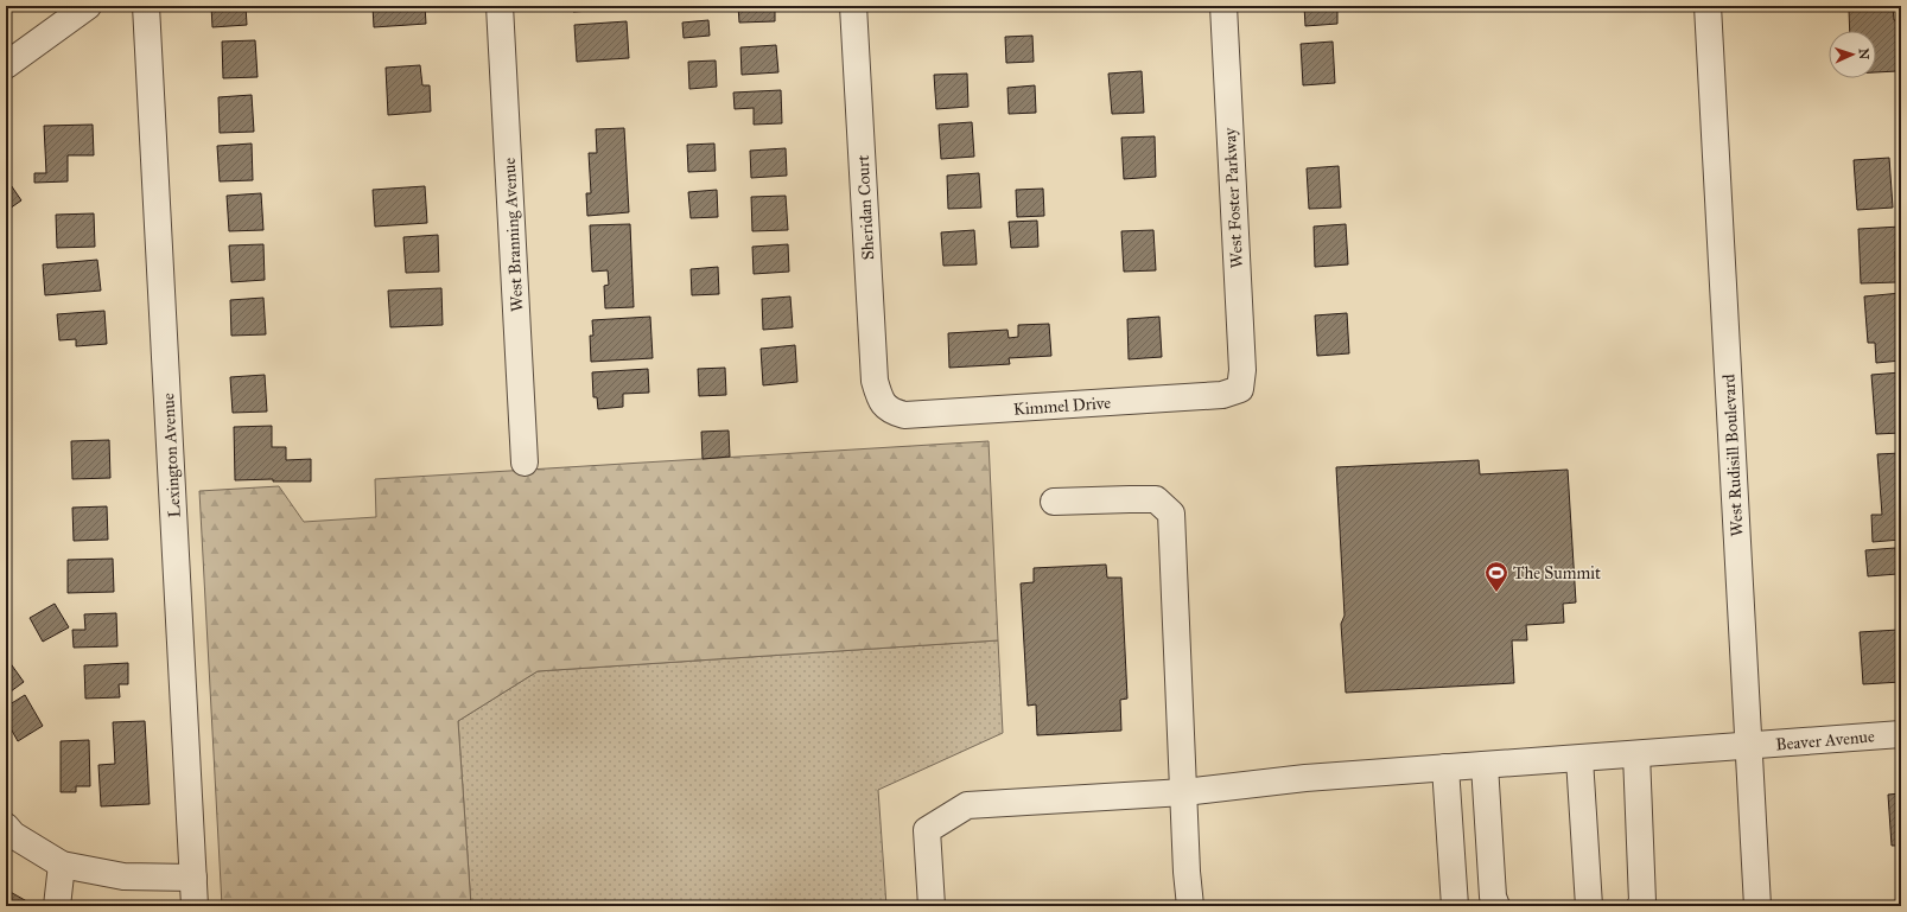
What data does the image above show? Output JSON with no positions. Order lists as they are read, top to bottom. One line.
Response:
{"streets":{"street":["West Foster Parkway","Sheridan Court","West Branning Avenue","Kimmel Drive","Lexington Avenue","West Rudisill Boulevard","Beaver Avenue"]},"crossings":[["West Foster Parkway","Kimmel Drive"],["Sheridan Court","Kimmel Drive"],["West Rudisill Boulevard","Beaver Avenue"]],"places":{"sports":["The Summit"]},"north":"right"}
